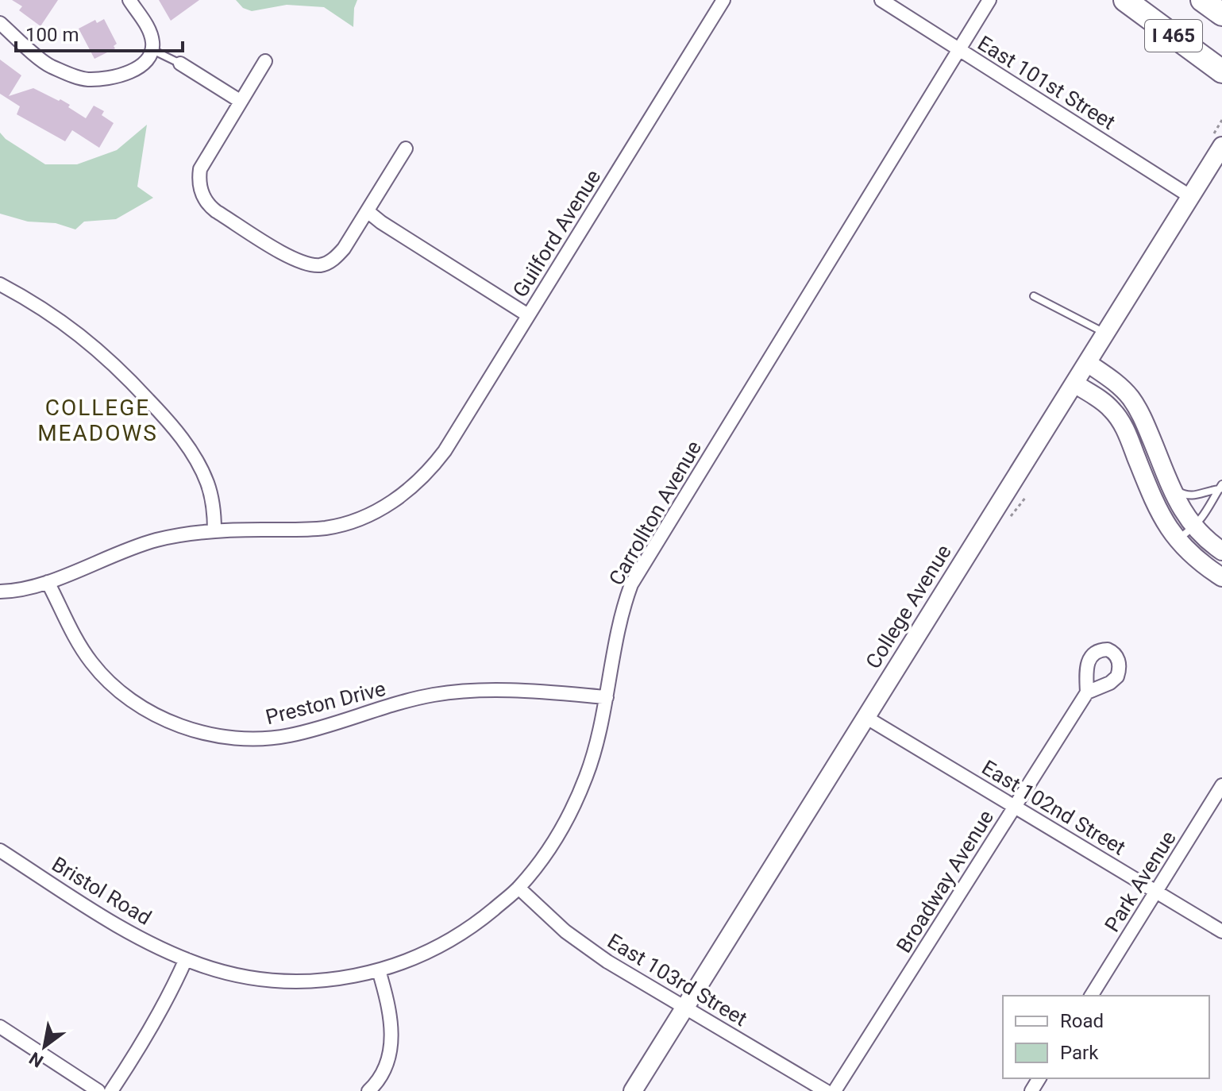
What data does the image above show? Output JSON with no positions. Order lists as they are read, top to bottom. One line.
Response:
{"streets":{"highway":["I 465"],"main road":["College Avenue"],"street":["East 101st Street","Guilford Avenue","Carrollton Avenue","Preston Drive","East 102nd Street","Broadway Avenue","Park Avenue","Bristol Road","East 103rd Street"]},"crossings":[["East 101st Street","Carrollton Avenue"],["East 101st Street","College Avenue"],["Guilford Avenue","Preston Drive"],["Carrollton Avenue","Preston Drive"],["Carrollton Avenue","Bristol Road"],["Carrollton Avenue","East 103rd Street"],["College Avenue","East 102nd Street"],["College Avenue","East 103rd Street"],["East 102nd Street","Broadway Avenue"],["East 102nd Street","Park Avenue"]],"districts":["COLLEGE MEADOWS"],"legend":["Road","Park"],"scale_bar":"100 m","north":"bottom left"}
